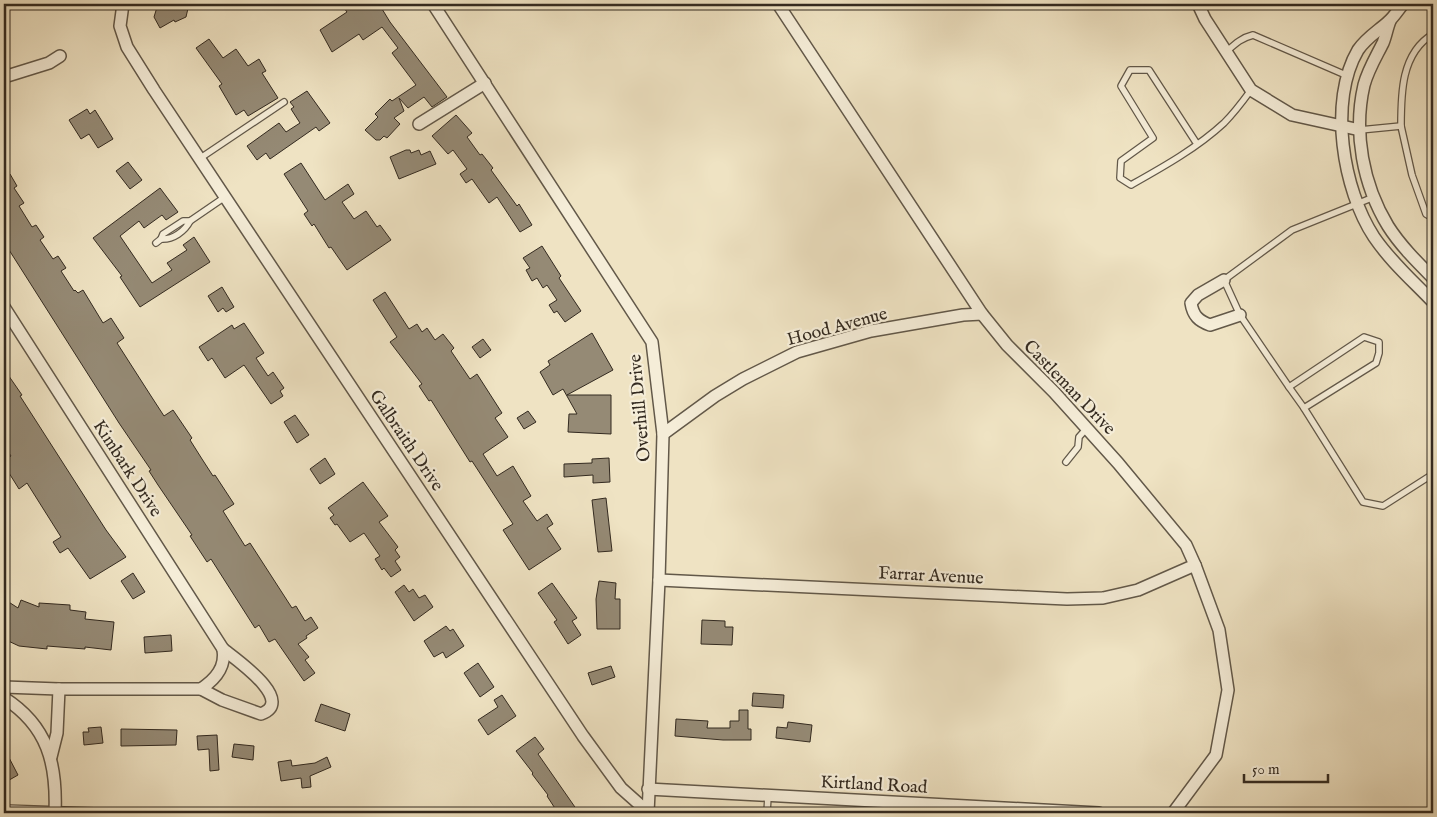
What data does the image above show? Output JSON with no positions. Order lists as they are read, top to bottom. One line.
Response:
{"streets":{"street":["Hood Avenue","Castleman Drive","Overhill Drive","Galbraith Drive","Kimbark Drive","Farrar Avenue","Kirtland Road"]},"crossings":[["Hood Avenue","Castleman Drive"],["Hood Avenue","Overhill Drive"],["Castleman Drive","Farrar Avenue"],["Overhill Drive","Galbraith Drive"],["Overhill Drive","Farrar Avenue"],["Overhill Drive","Kirtland Road"]],"scale_bar":"50 m"}
